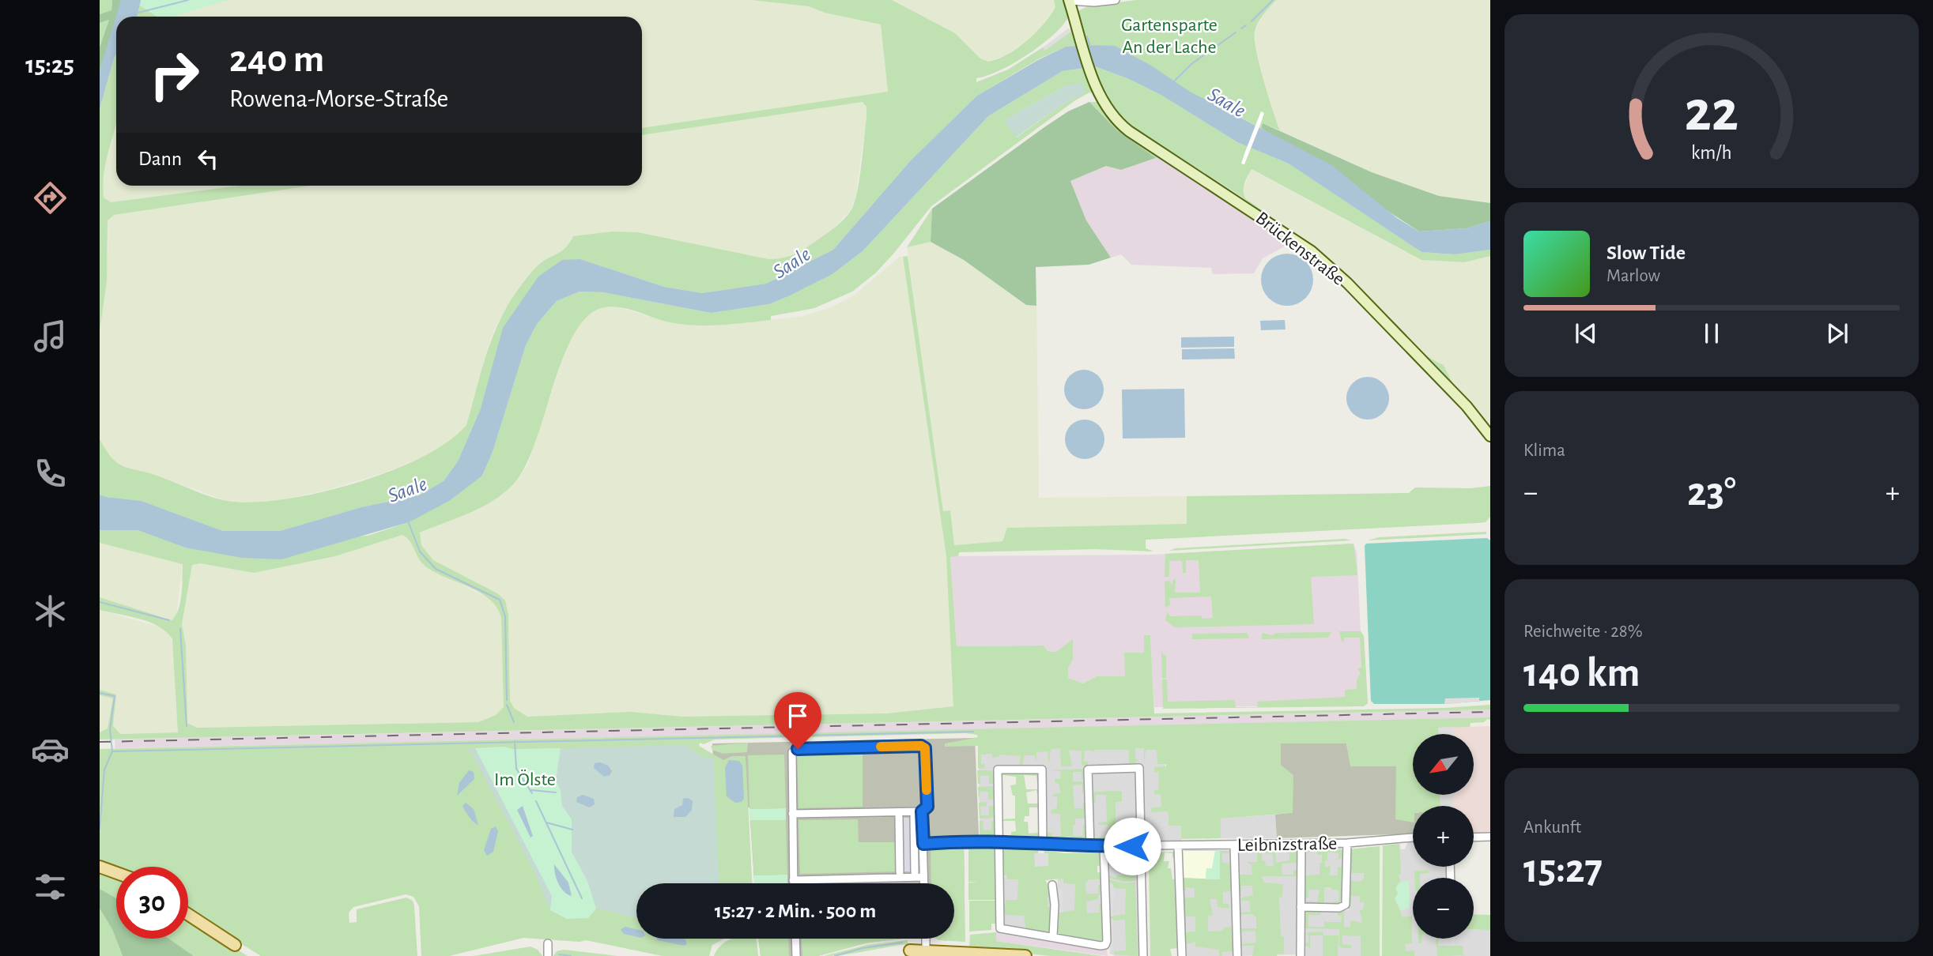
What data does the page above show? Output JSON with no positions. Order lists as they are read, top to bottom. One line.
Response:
{"streets":{"street":["Brückenstraße","Leibnizstraße"]},"water":["Saale"],"parks":["Gartensparte An der Lache","Im Ölste"],"north":"bottom left","page":{"tabs":"15:25","turn":["240 m","Rowena-Morse-Straße"],"then":"Dann","song":["Slow Tide","Marlow"],"tile":["Klima",["Reichweite · 28%","140 km"],["Ankunft","15:27"]],"heat":["−","23°","+"],"map_buttons":["+","−"],"limit":"30","trip":"15:27 · 2 Min. · 500 m","gauge":["22","km/h"]}}
